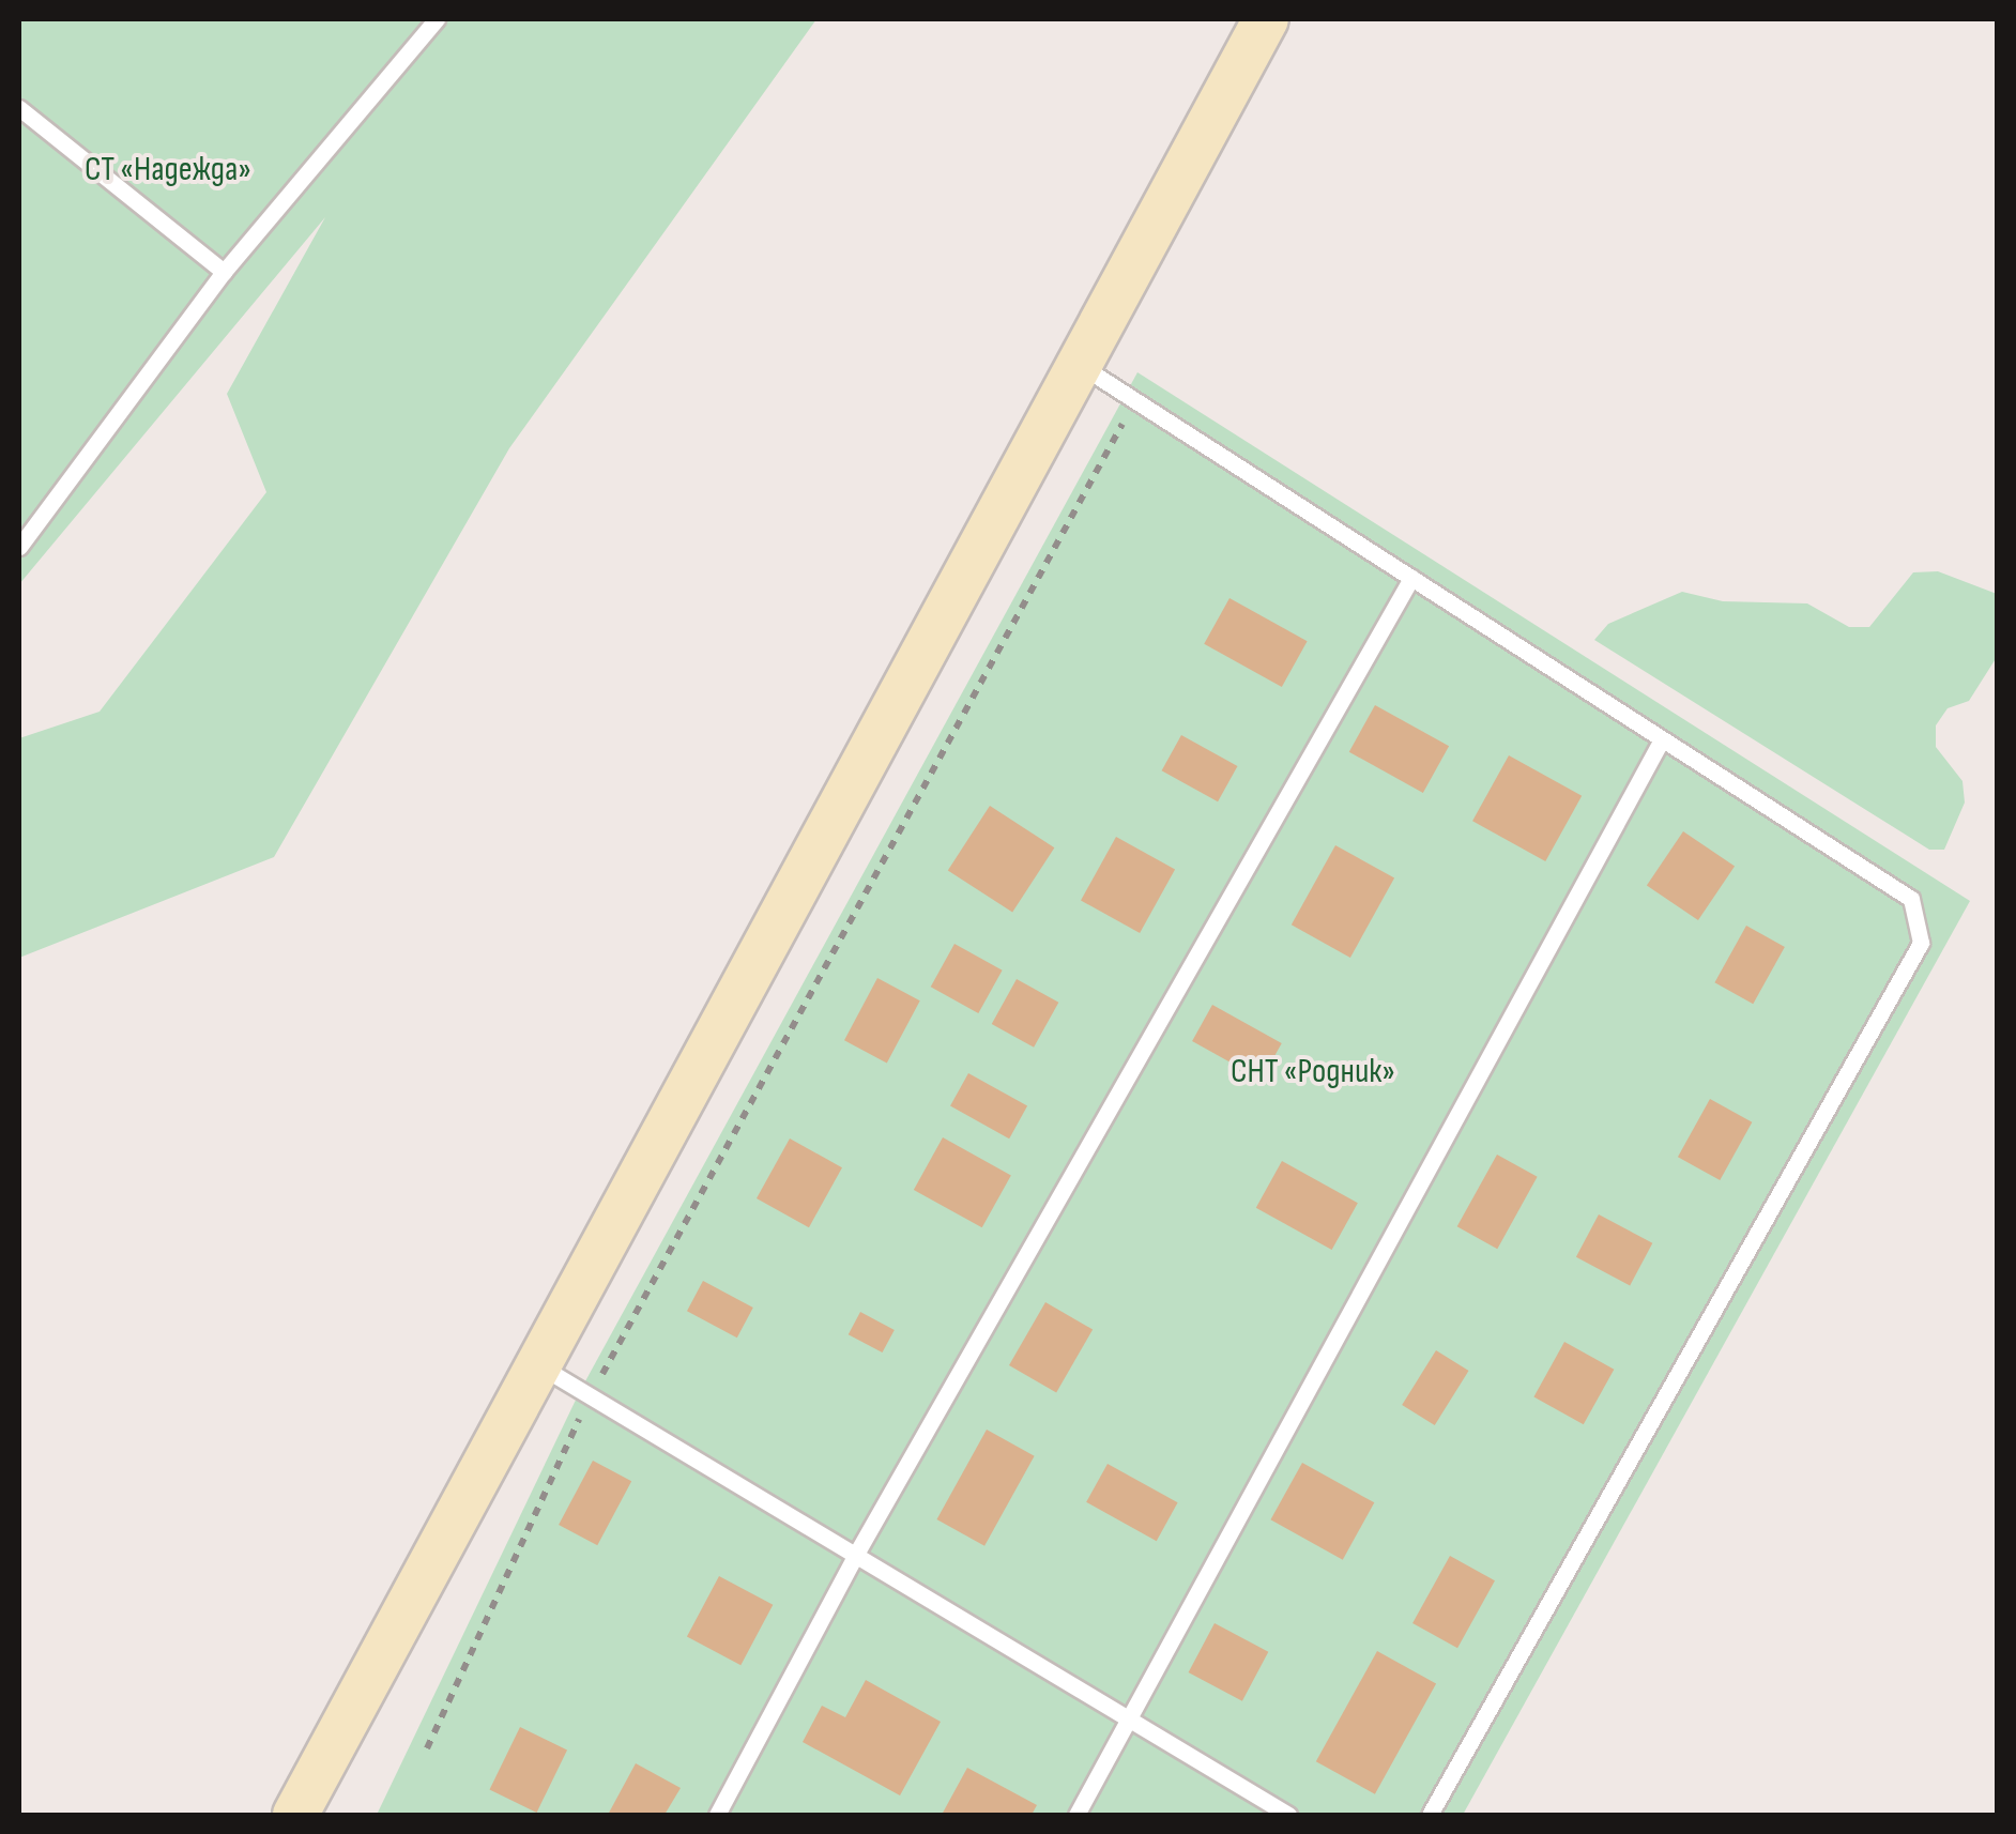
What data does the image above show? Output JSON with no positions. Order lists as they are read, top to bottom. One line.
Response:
{"parks":["СТ «Надежда»","СНТ «Родник»"]}
